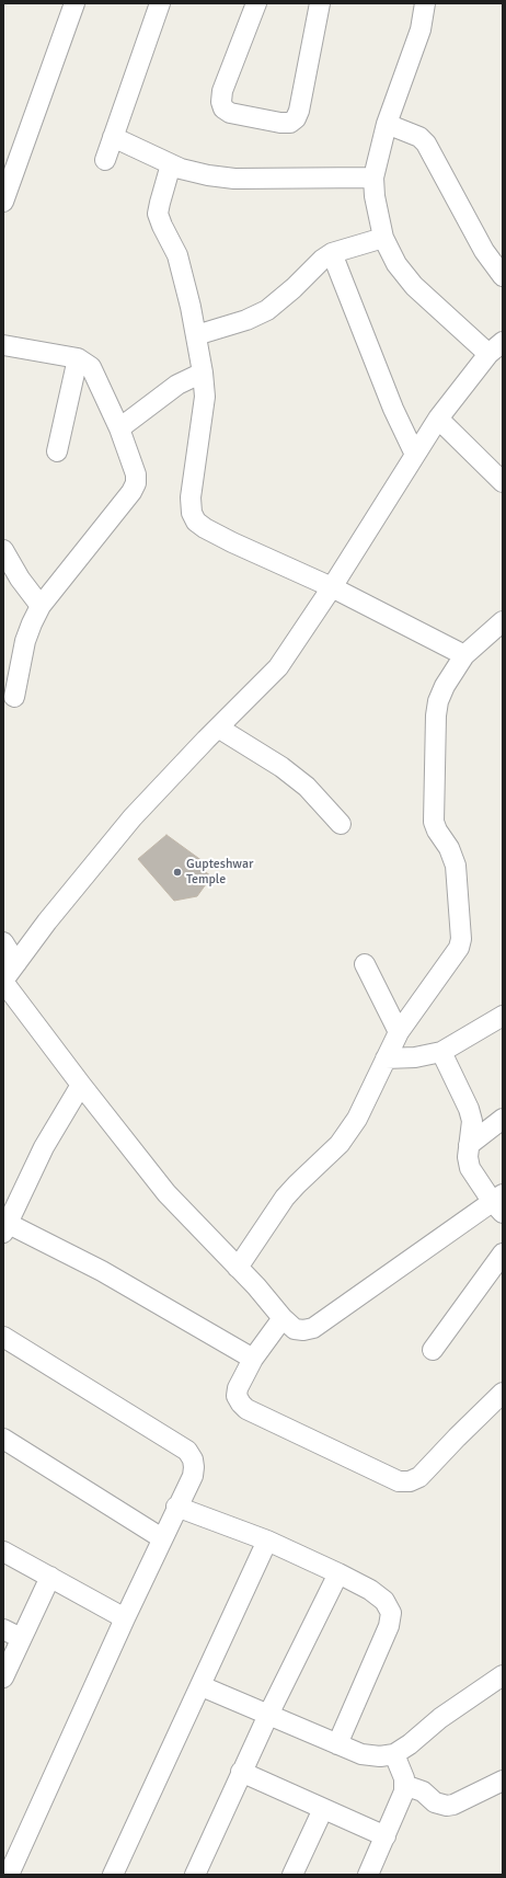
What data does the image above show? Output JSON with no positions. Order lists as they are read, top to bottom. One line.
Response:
{"places":["Gupteshwar Temple"]}
